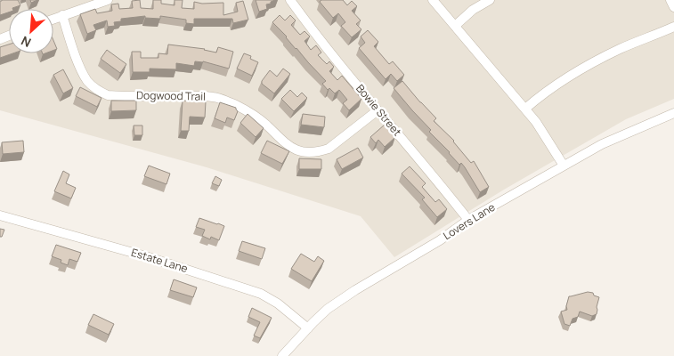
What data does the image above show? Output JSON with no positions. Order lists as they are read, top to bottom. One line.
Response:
{"streets":{"street":["Dogwood Trail","Bowie Street","Lovers Lane","Estate Lane"]},"crossings":[["Dogwood Trail","Bowie Street"],["Bowie Street","Lovers Lane"],["Lovers Lane","Estate Lane"]],"north":"bottom left"}
